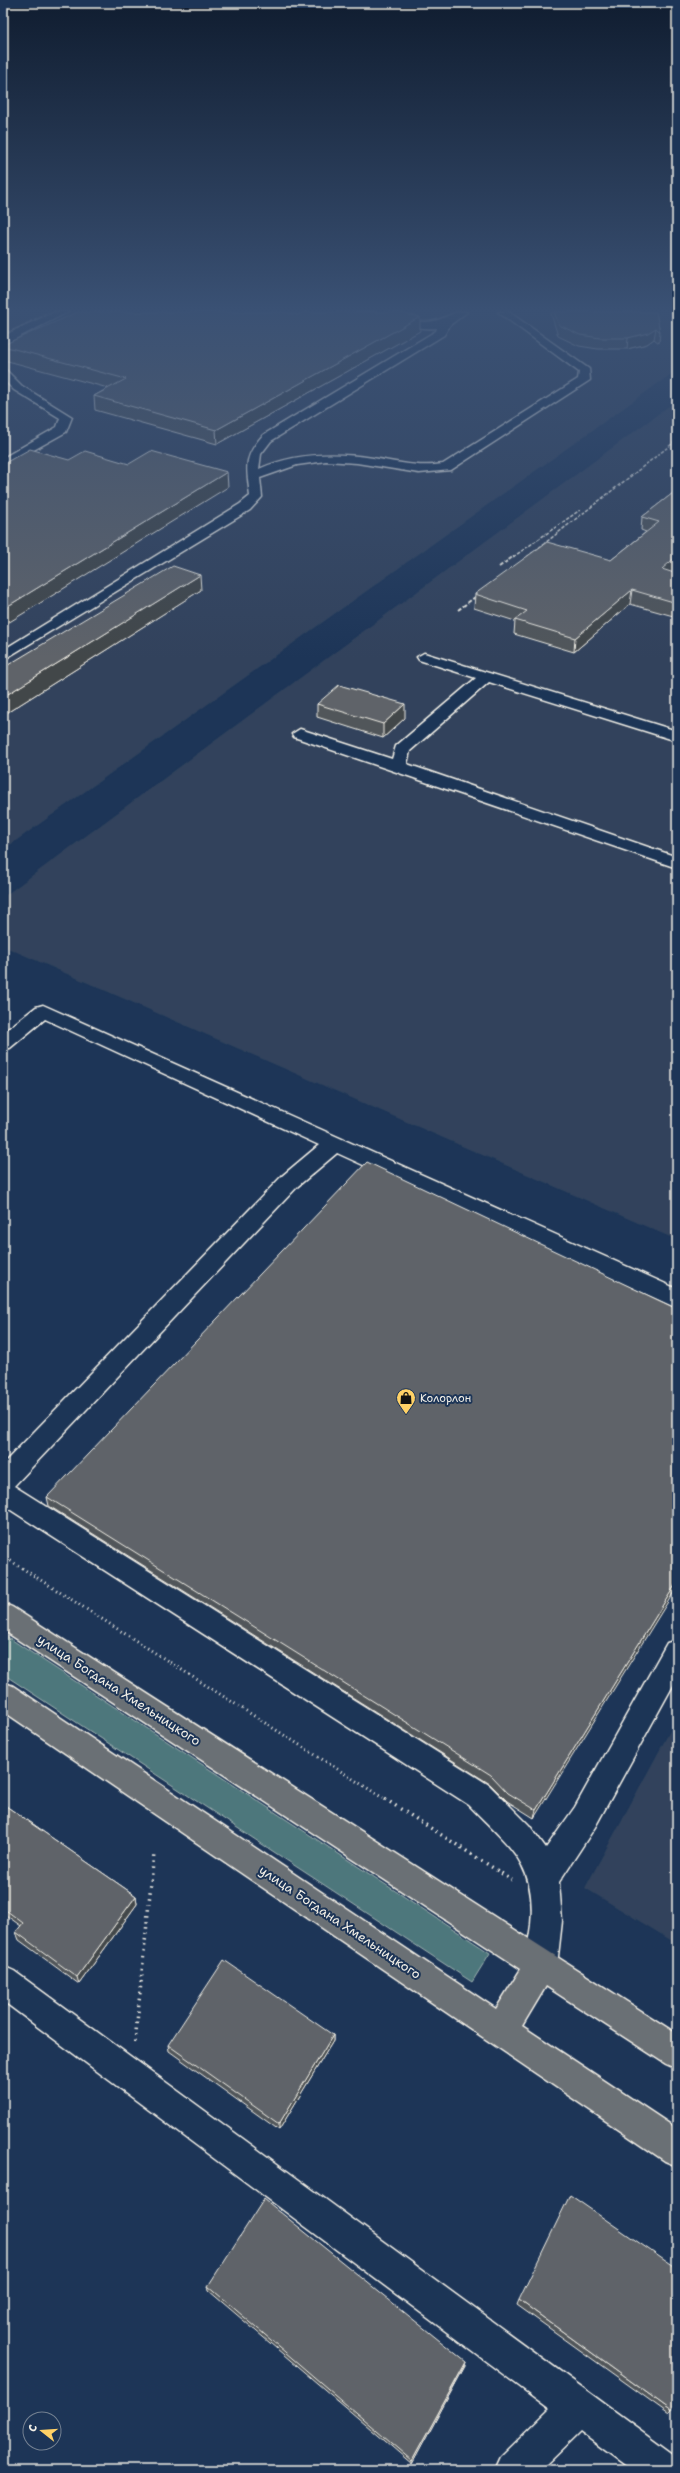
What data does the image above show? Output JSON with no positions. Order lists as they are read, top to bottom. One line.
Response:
{"streets":{"highway":["улица Богдана Хмельницкого"]},"places":{"shop":["Колорлон"]},"north":"left"}
